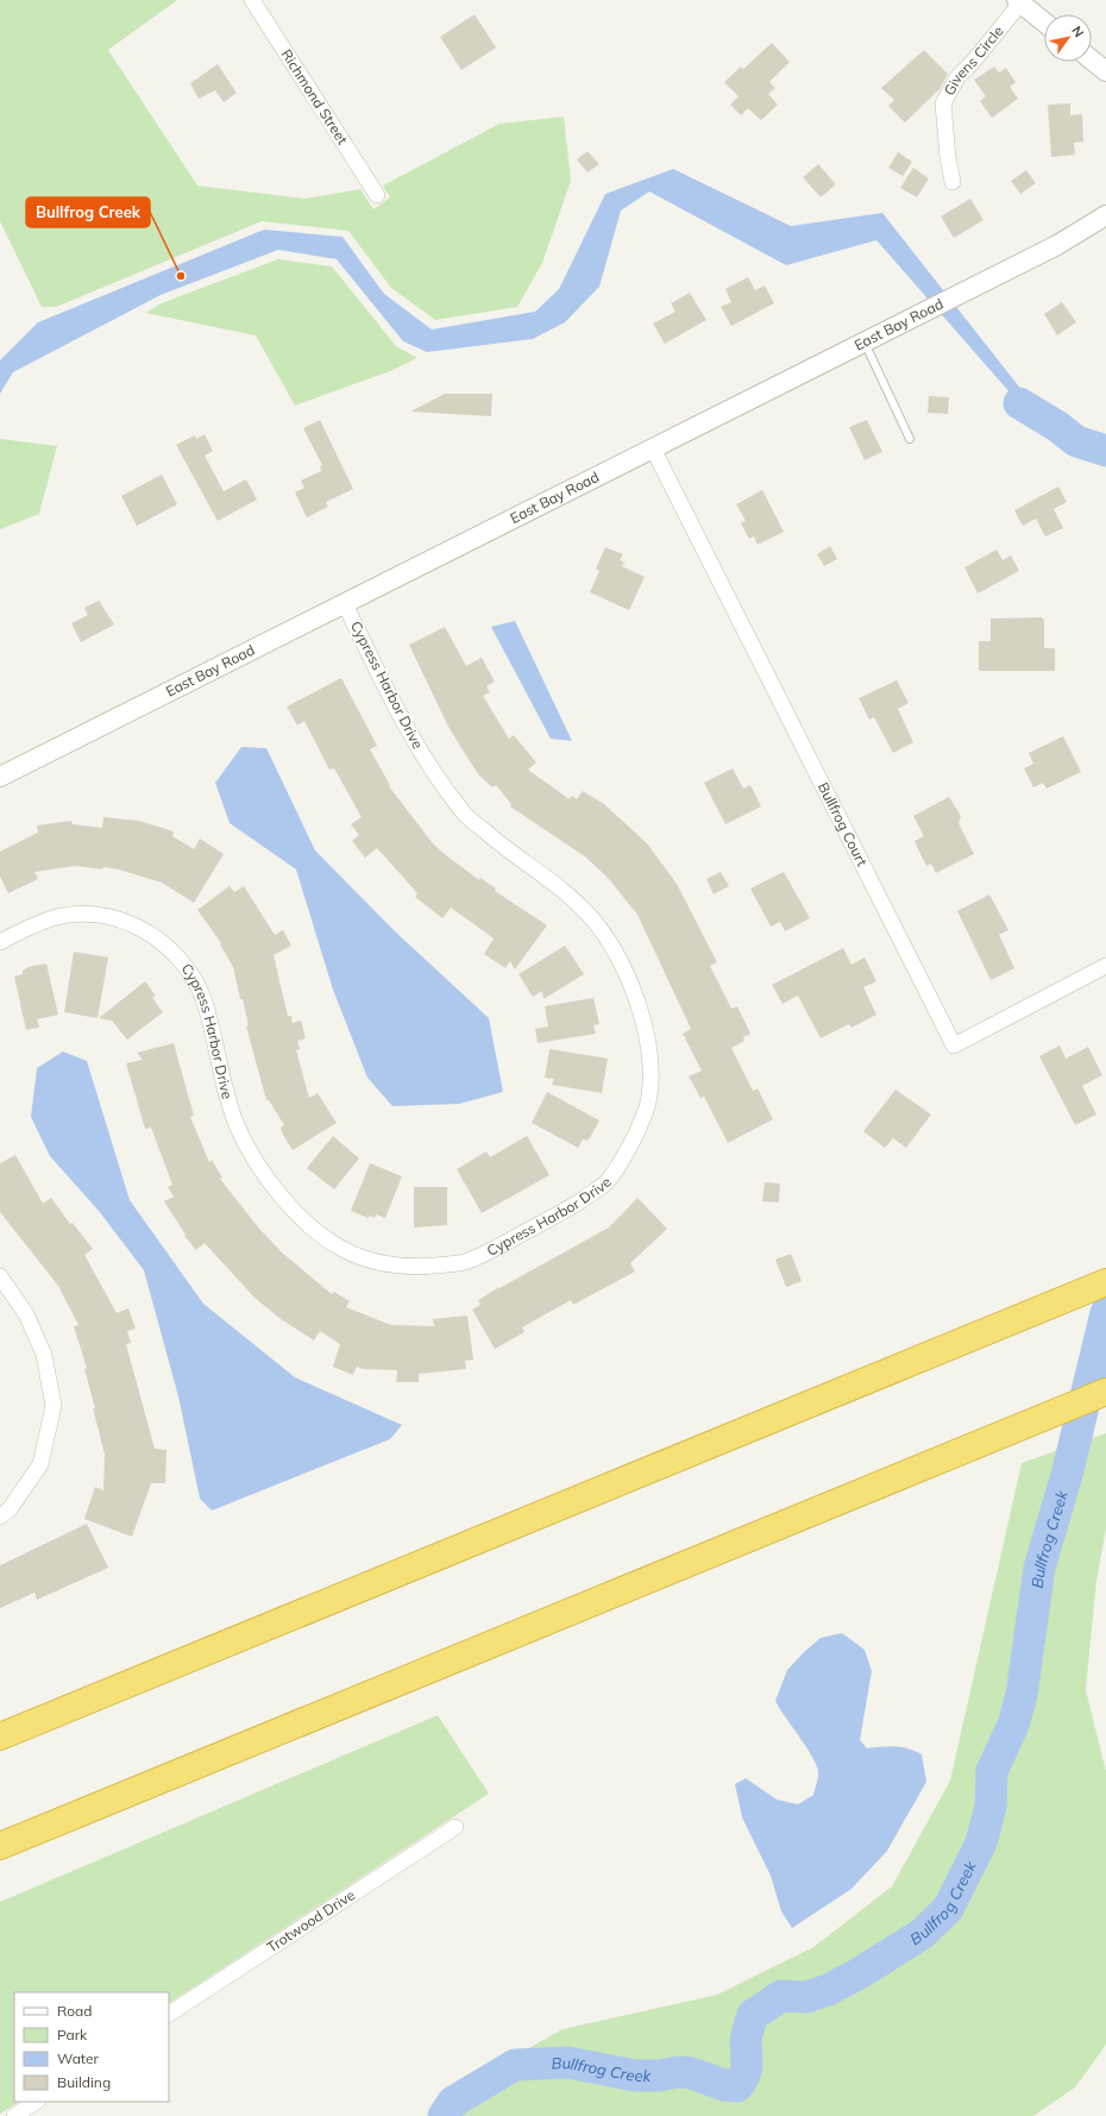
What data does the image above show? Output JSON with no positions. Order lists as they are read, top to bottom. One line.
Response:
{"streets":{"street":["Givens Circle","Richmond Street","East Bay Road","Cypress Harbor Drive","Bullfrog Court","Trotwood Drive"]},"crossings":[["East Bay Road","Cypress Harbor Drive"],["East Bay Road","Bullfrog Court"]],"water":["Bullfrog Creek"],"places":["Bullfrog Creek"],"legend":["Road","Park","Water","Building"],"north":"top right"}
